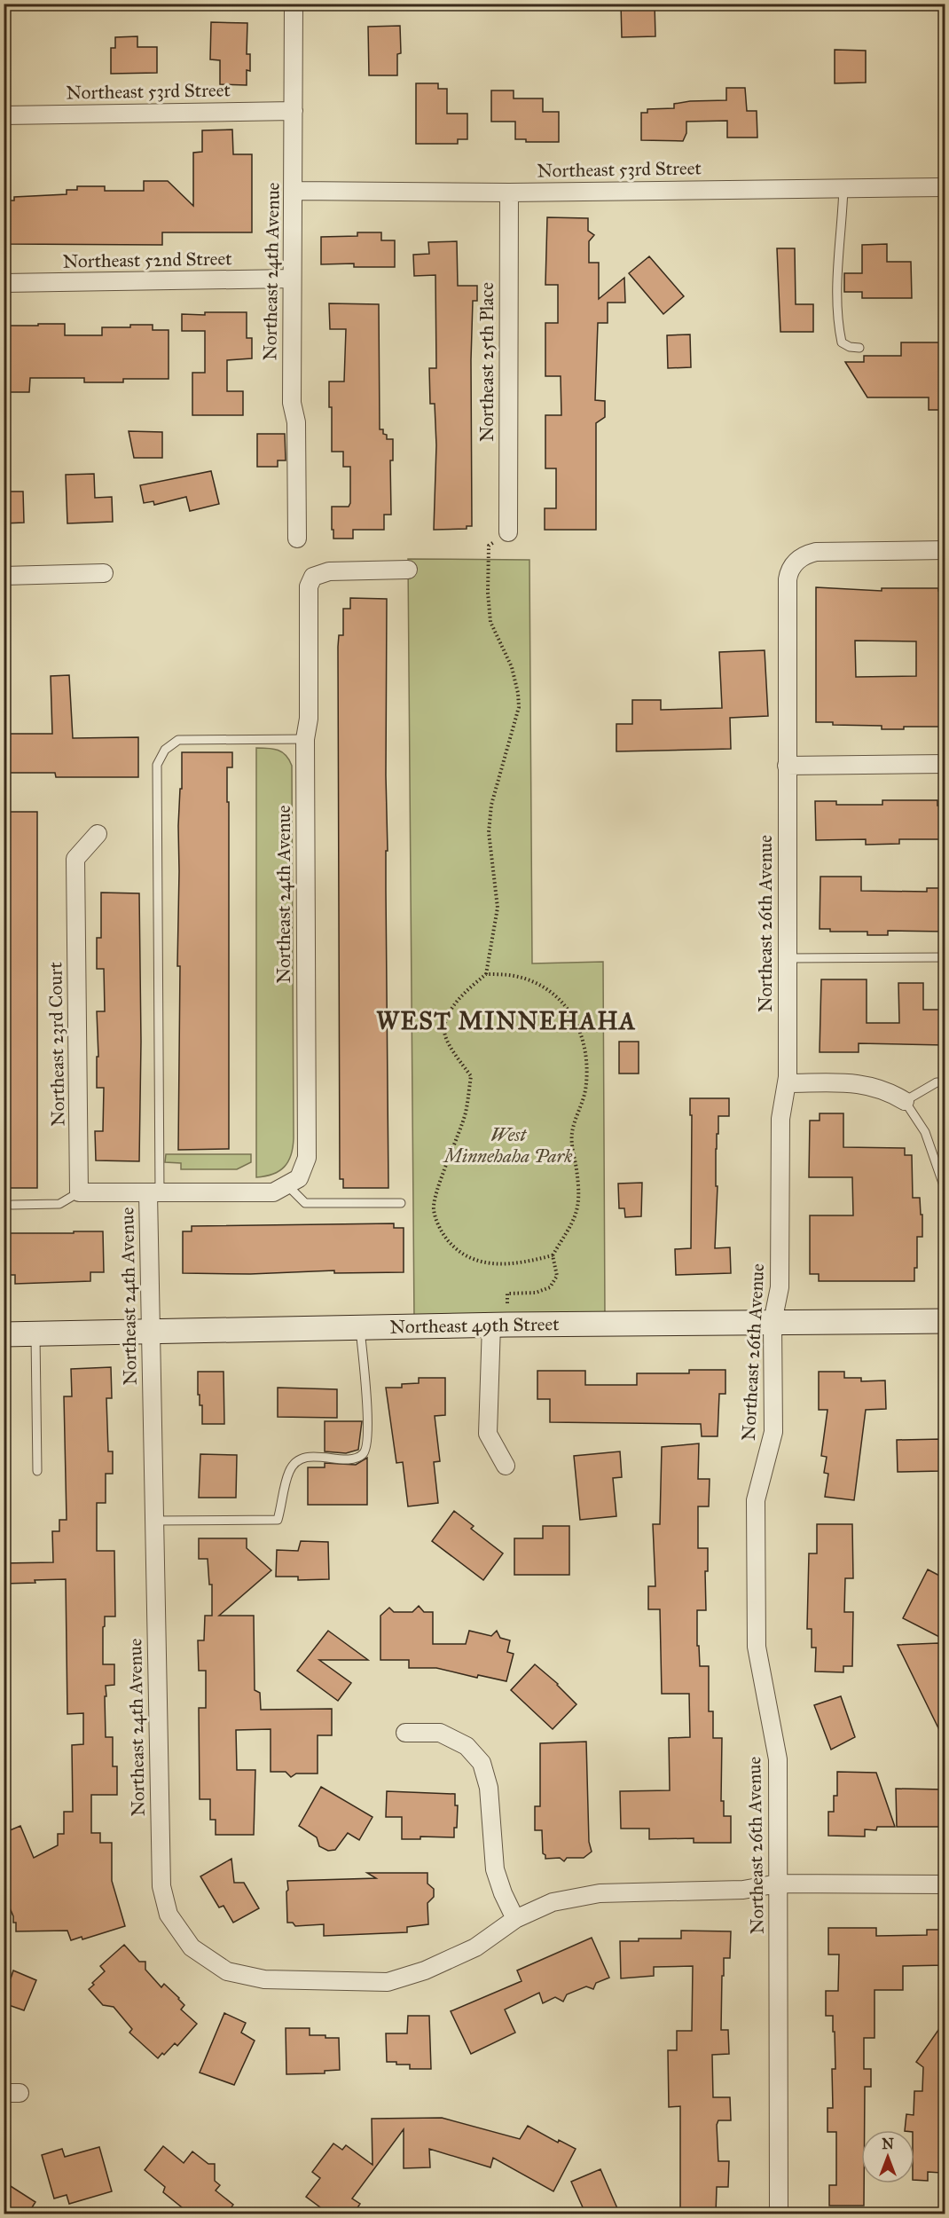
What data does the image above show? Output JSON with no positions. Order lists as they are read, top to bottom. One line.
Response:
{"streets":{"street":["Northeast 53rd Street","Northeast 52nd Street","Northeast 24th Avenue","Northeast 25th Place","Northeast 26th Avenue","Northeast 23rd Court","Northeast 49th Street"]},"crossings":[["Northeast 53rd Street","Northeast 24th Avenue"],["Northeast 53rd Street","Northeast 25th Place"],["Northeast 52nd Street","Northeast 24th Avenue"],["Northeast 24th Avenue","Northeast 49th Street"],["Northeast 26th Avenue","Northeast 49th Street"]],"districts":["WEST MINNEHAHA"],"parks":["West Minnehaha Park"],"north":"top"}
